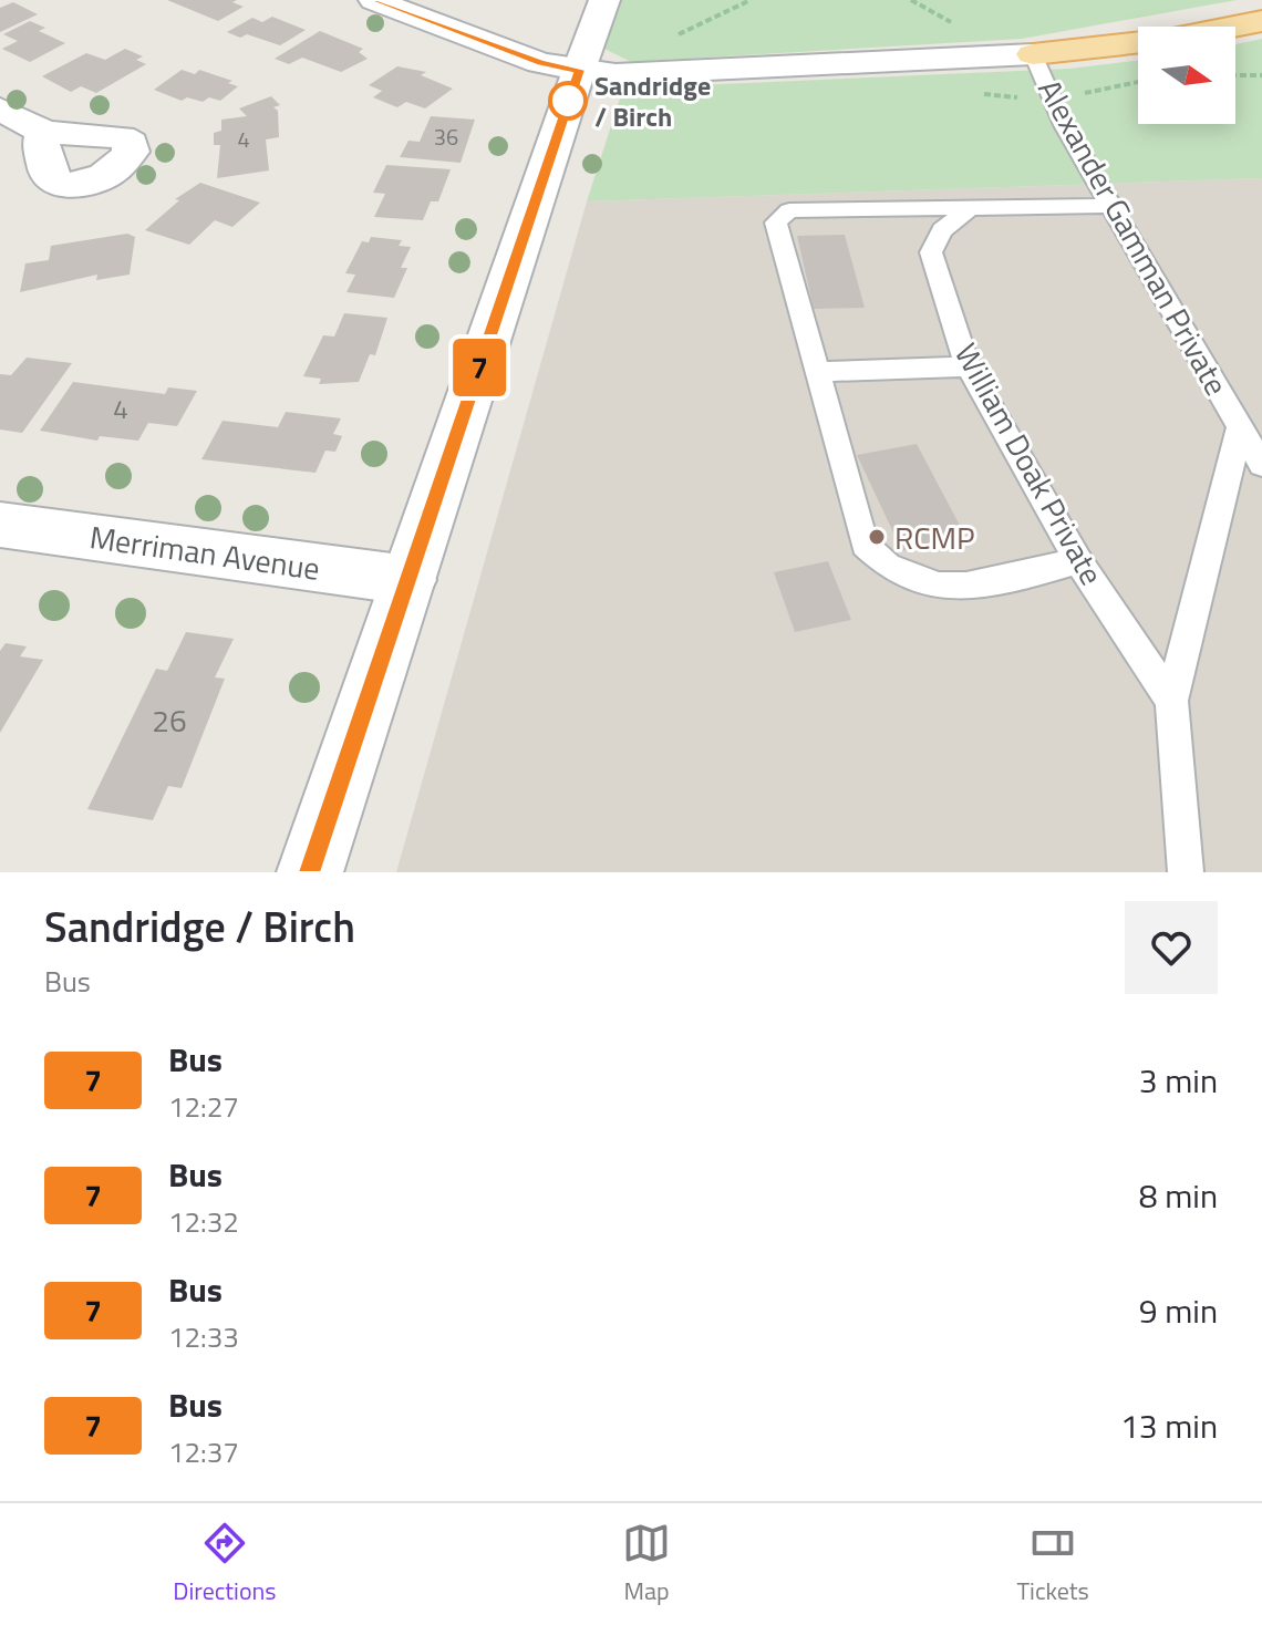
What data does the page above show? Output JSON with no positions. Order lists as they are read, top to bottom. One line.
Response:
{"streets":{"street":["Merriman Avenue"],"lane":["Alexander Gamman Private","William Doak Private"]},"places":["Sandridge / Birch","RCMP"],"lines":["bus line 7"],"house_numbers":["36","4","4","26"],"north":"right","page":{"on_map":"7","heading":["Sandridge / Birch","Bus"],"list":[{"mark":"7","name":"Bus","note":"12:27","value":"3 min"},{"mark":"7","name":"Bus","note":"12:32","value":"8 min"},{"mark":"7","name":"Bus","note":"12:33","value":"9 min"},{"mark":"7","name":"Bus","note":"12:37","value":"13 min"}],"tabs":["Directions","Map","Tickets"]}}
